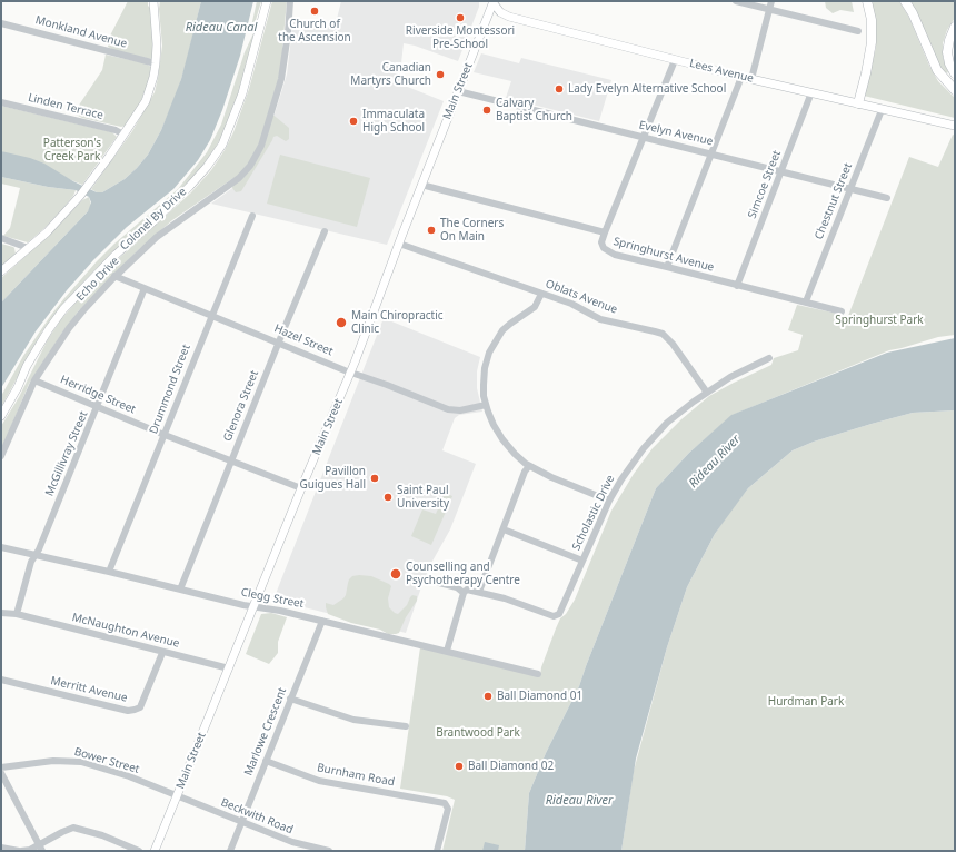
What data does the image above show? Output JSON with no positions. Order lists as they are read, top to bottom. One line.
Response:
{"streets":{"main road":["Lees Avenue","Main Street","Colonel By Drive"],"street":["Monkland Avenue","Linden Terrace","Evelyn Avenue","Simcoe Street","Chestnut Street","Springhurst Avenue","Echo Drive","Oblats Avenue","Hazel Street","Drummond Street","Herridge Street","Glenora Street","McGillivray Street","Scholastic Drive","Clegg Street","McNaughton Avenue","Merritt Avenue","Marlowe Crescent","Bower Street","Burnham Road","Beckwith Road"]},"crossings":[["Lees Avenue","Main Street"],["Lees Avenue","Simcoe Street"],["Lees Avenue","Chestnut Street"],["Main Street","Evelyn Avenue"],["Main Street","Springhurst Avenue"],["Main Street","Oblats Avenue"],["Main Street","Hazel Street"],["Main Street","Herridge Street"],["Main Street","Clegg Street"],["Main Street","McNaughton Avenue"],["Main Street","Bower Street"],["Main Street","Beckwith Road"],["Evelyn Avenue","Simcoe Street"],["Evelyn Avenue","Chestnut Street"],["Simcoe Street","Springhurst Avenue"],["Chestnut Street","Springhurst Avenue"],["Echo Drive","Hazel Street"],["Echo Drive","Herridge Street"],["Oblats Avenue","Scholastic Drive"],["Hazel Street","Drummond Street"],["Hazel Street","Glenora Street"],["Hazel Street","McGillivray Street"],["Drummond Street","Herridge Street"],["Drummond Street","Clegg Street"],["Herridge Street","Glenora Street"],["Herridge Street","McGillivray Street"],["Glenora Street","Clegg Street"],["McGillivray Street","Clegg Street"],["McGillivray Street","McNaughton Avenue"],["Clegg Street","Marlowe Crescent"],["McNaughton Avenue","Merritt Avenue"],["Marlowe Crescent","Burnham Road"],["Marlowe Crescent","Beckwith Road"],["Bower Street","Beckwith Road"]],"water":["Rideau Canal","Rideau River"],"parks":["Patterson's Creek Park","Springhurst Park","Hurdman Park","Brantwood Park"],"places":["Church of the Ascension","Riverside Montessori Pre-School","Canadian Martyrs Church","Lady Evelyn Alternative School","Calvary Baptist Church","Immaculata High School","The Corners On Main","Main Chiropractic Clinic","Pavillon Guigues Hall","Saint Paul University","Counselling and Psychotherapy Centre","Ball Diamond 01","Ball Diamond 02"]}
